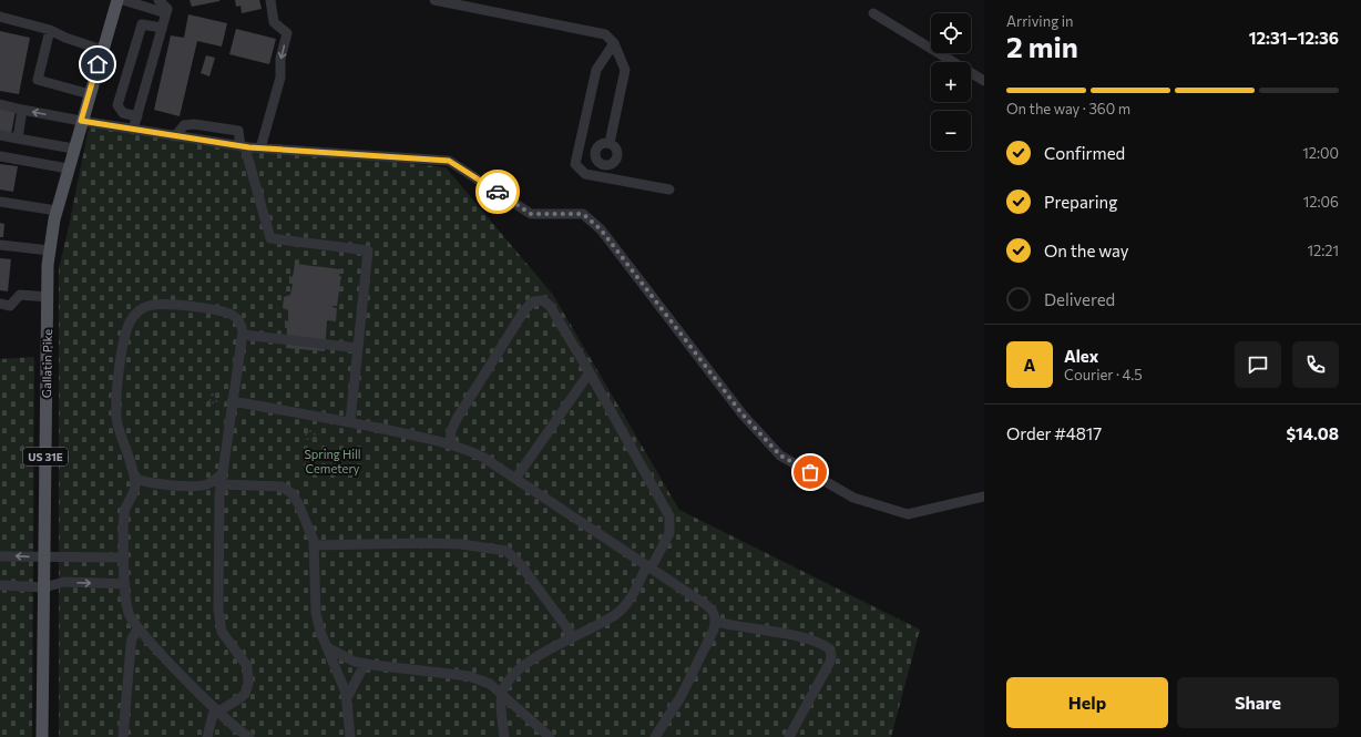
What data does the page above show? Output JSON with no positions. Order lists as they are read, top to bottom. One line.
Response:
{"streets":{"main road":["Gallatin Pike","US 31E"]},"parks":["Spring Hill Cemetery"],"page":{"heading":["2 min","Arriving in","12:31–12:36"],"panel":["Alex","Courier · 4.5","Order #4817","$14.08"],"map_buttons":["+","−"],"bar":"On the way · 360 m","list":[["Confirmed","12:00"],["Preparing","12:06"],["On the way","12:21"],"Delivered"],"round":"A","buttons":["Help","Share"]}}
